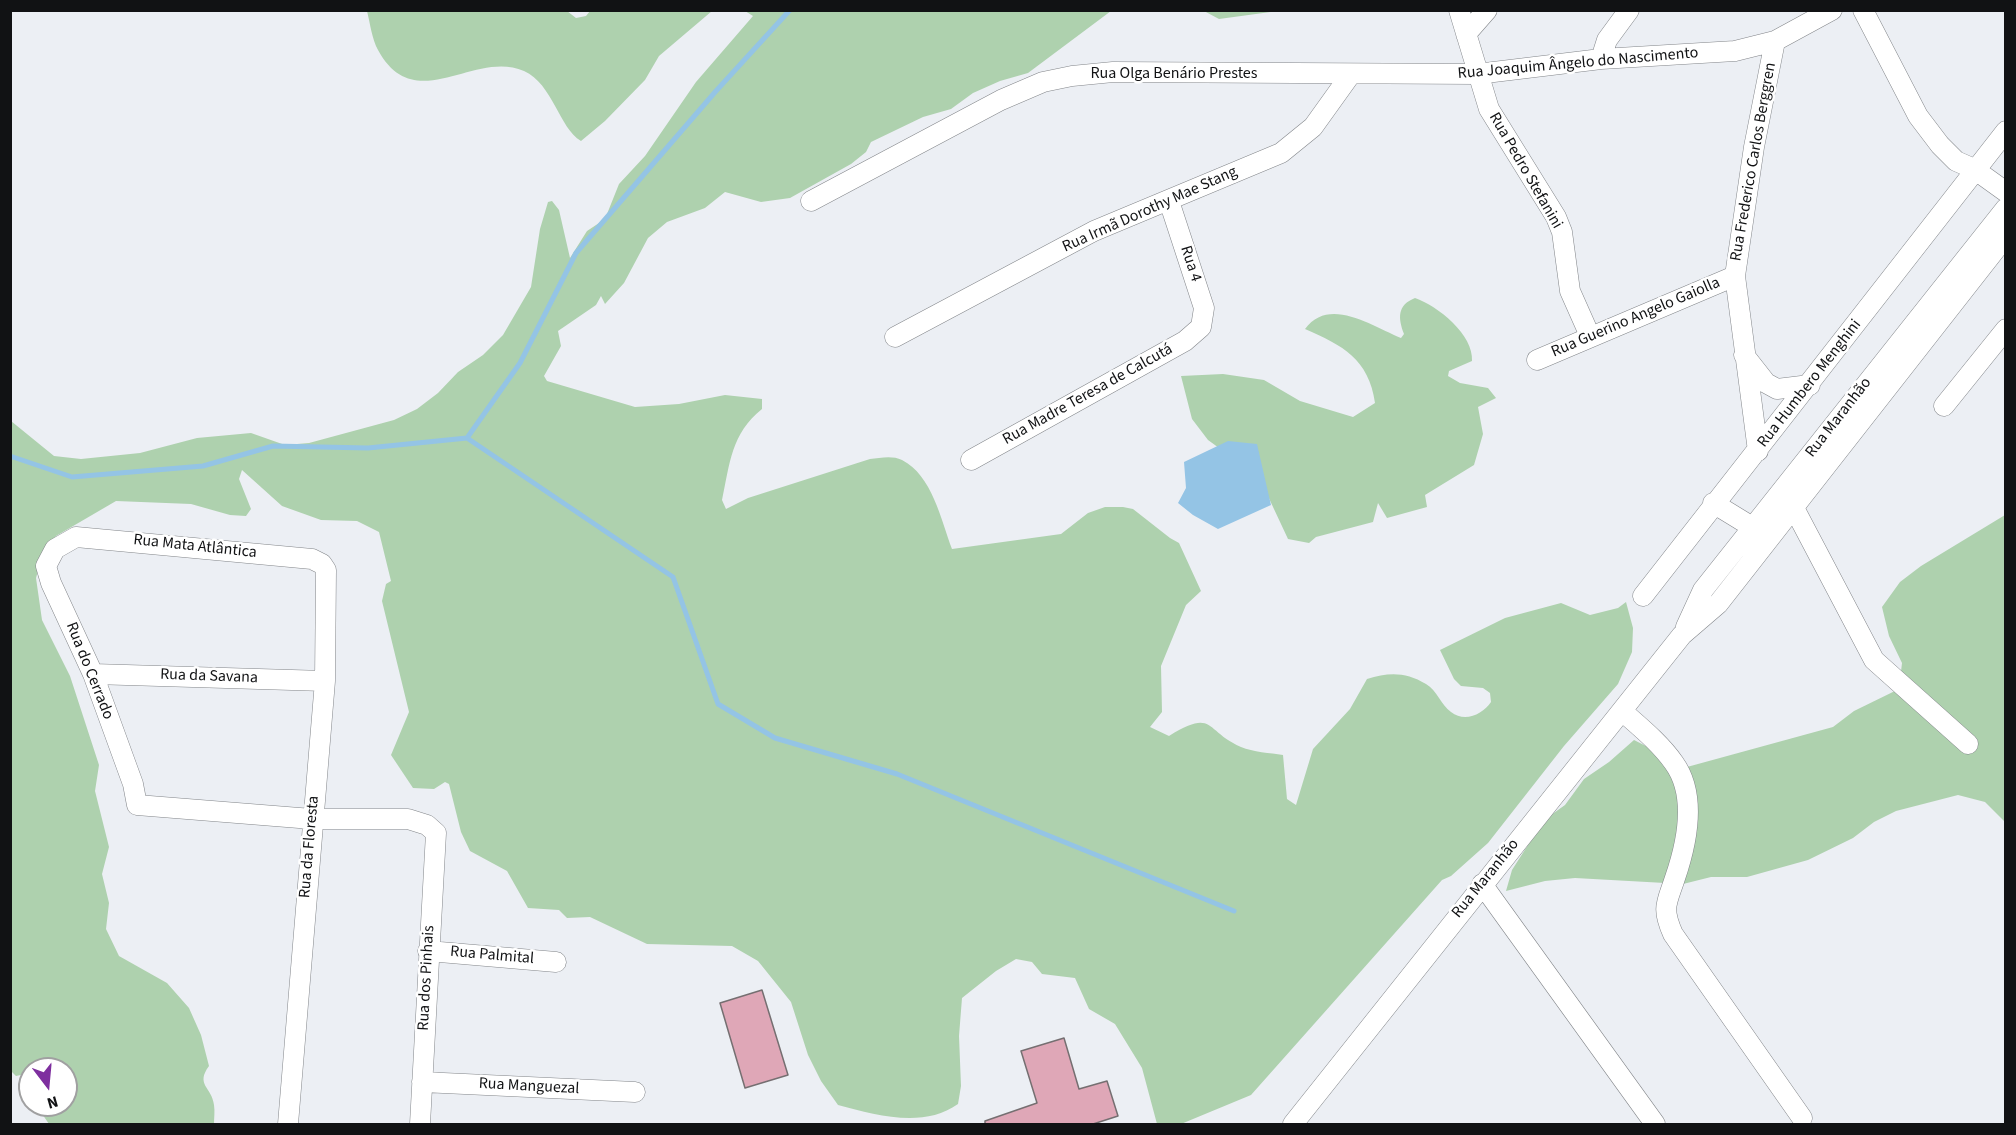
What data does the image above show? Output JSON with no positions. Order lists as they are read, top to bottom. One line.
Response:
{"streets":{"street":["Rua Joaquim Ângelo do Nascimento","Rua Olga Benário Prestes","Rua Frederico Carlos Berggren","Rua Pedro Stefanini","Rua Irmã Dorothy Mae Stang","Rua 4","Rua Guerino Angelo Gaiolla","Rua Humbero Menghini","Rua Madre Teresa de Calcutá","Rua Maranhão","Rua Mata Atlântica","Rua do Cerrado","Rua da Savana","Rua da Floresta","Rua Palmital","Rua dos Pinhais","Rua Manguezal"]},"crossings":[["Rua Joaquim Ângelo do Nascimento","Rua Olga Benário Prestes"],["Rua Joaquim Ângelo do Nascimento","Rua Frederico Carlos Berggren"],["Rua Joaquim Ângelo do Nascimento","Rua Pedro Stefanini"],["Rua Joaquim Ângelo do Nascimento","Rua Irmã Dorothy Mae Stang"],["Rua Olga Benário Prestes","Rua Irmã Dorothy Mae Stang"],["Rua Frederico Carlos Berggren","Rua Guerino Angelo Gaiolla"],["Rua Frederico Carlos Berggren","Rua Humbero Menghini"],["Rua Pedro Stefanini","Rua Guerino Angelo Gaiolla"],["Rua Irmã Dorothy Mae Stang","Rua 4"],["Rua 4","Rua Madre Teresa de Calcutá"],["Rua Mata Atlântica","Rua do Cerrado"],["Rua Mata Atlântica","Rua da Floresta"],["Rua do Cerrado","Rua da Savana"],["Rua do Cerrado","Rua da Floresta"],["Rua do Cerrado","Rua dos Pinhais"],["Rua da Savana","Rua da Floresta"],["Rua da Floresta","Rua dos Pinhais"],["Rua Palmital","Rua dos Pinhais"],["Rua dos Pinhais","Rua Manguezal"]],"north":"bottom"}
